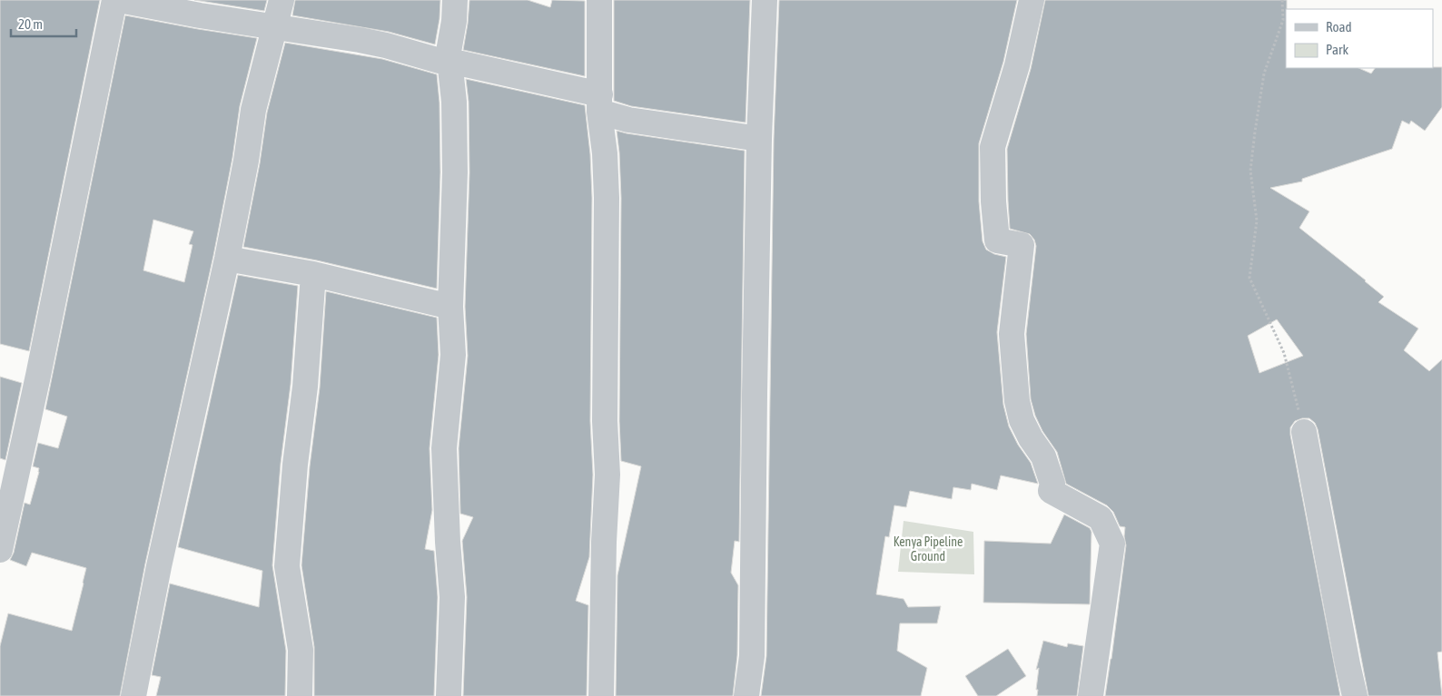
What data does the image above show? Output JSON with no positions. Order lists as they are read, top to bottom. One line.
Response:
{"parks":["Kenya Pipeline Ground"],"legend":["Road","Park"],"scale_bar":"20 m"}
